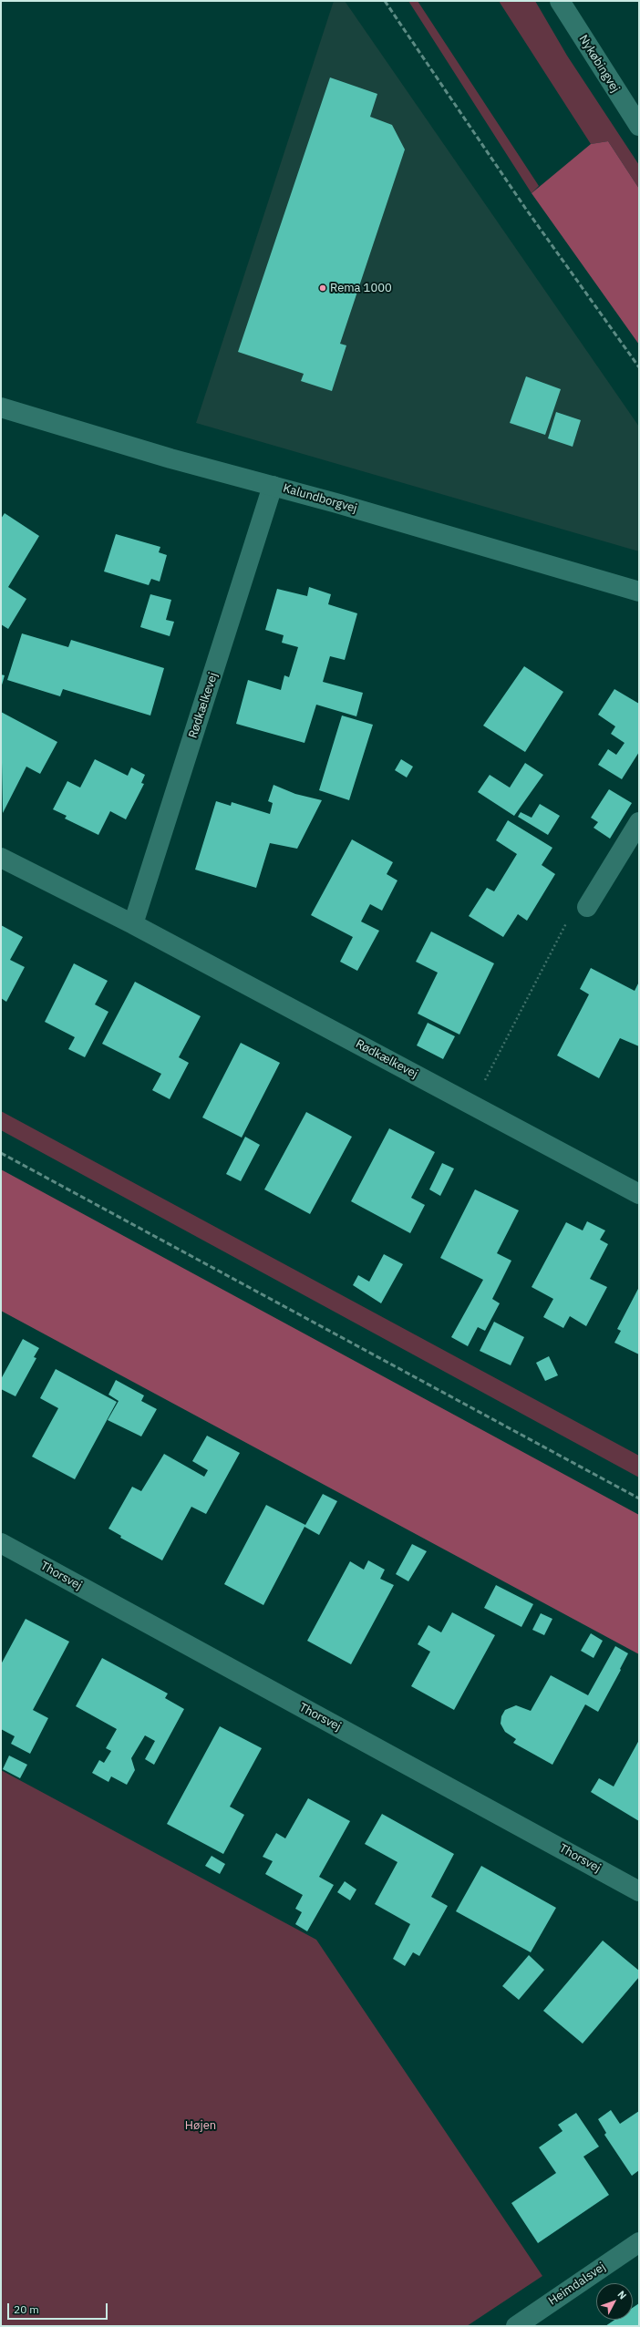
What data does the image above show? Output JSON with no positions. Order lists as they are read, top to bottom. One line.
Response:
{"streets":{"street":["Nykøbingvej","Kalundborgvej","Rødkælkevej","Thorsvej","Heimdalsvej"]},"crossings":[["Kalundborgvej","Rødkælkevej"]],"parks":["Højen"],"places":["Rema 1000"],"scale_bar":"20 m","north":"top right"}
